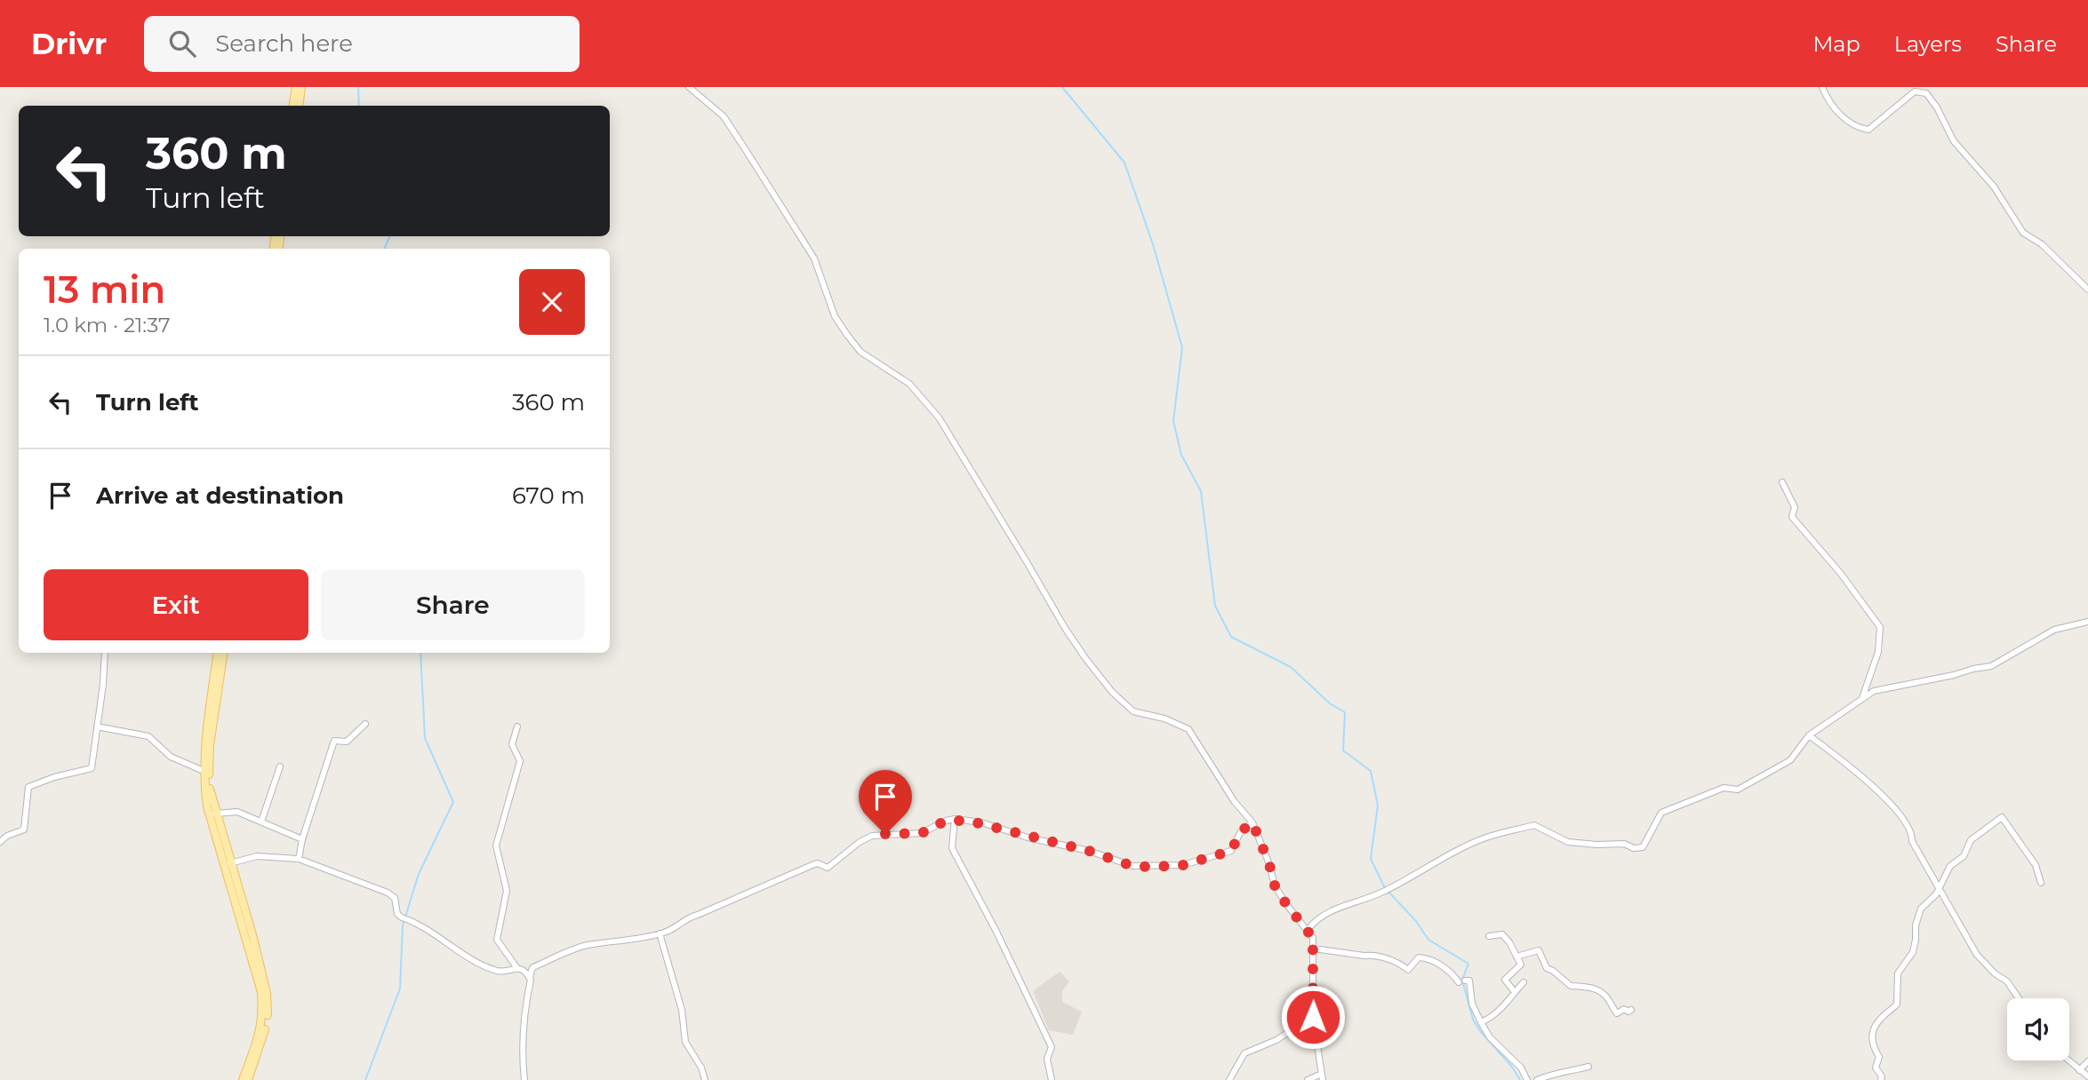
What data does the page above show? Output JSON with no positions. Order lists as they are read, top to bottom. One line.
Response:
{"page":{"header":"Drivr","search":"Search here","nav":["Map","Layers","Share"],"turn":["360 m","Turn left"],"heading":["13 min","1.0 km · 21:37"],"list":[{"name":"Turn left","value":"360 m"},{"name":"Arrive at destination","value":"670 m"}],"buttons":["Exit","Share"]}}
